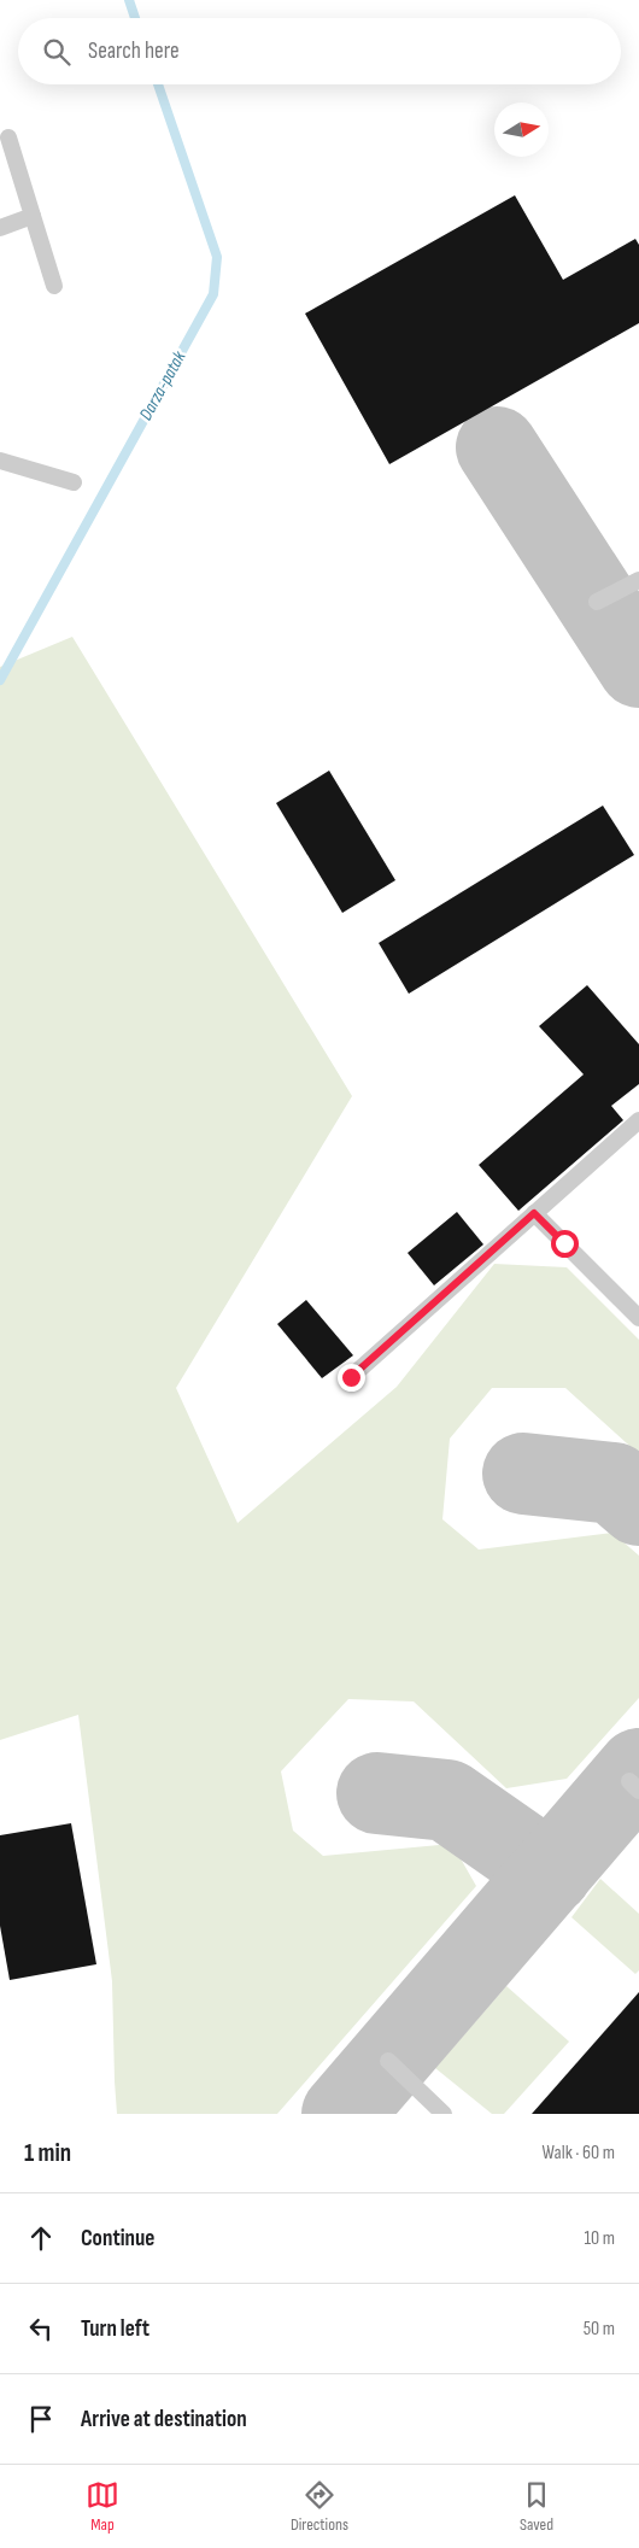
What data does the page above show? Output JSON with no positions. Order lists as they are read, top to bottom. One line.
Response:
{"water":["Darza-patak"],"north":"right","page":{"search":"Search here","heading":["1 min","Walk · 60 m"],"list":[["Continue","10 m"],["Turn left","50 m"],"Arrive at destination"],"nav":["Map","Directions","Saved"]}}
